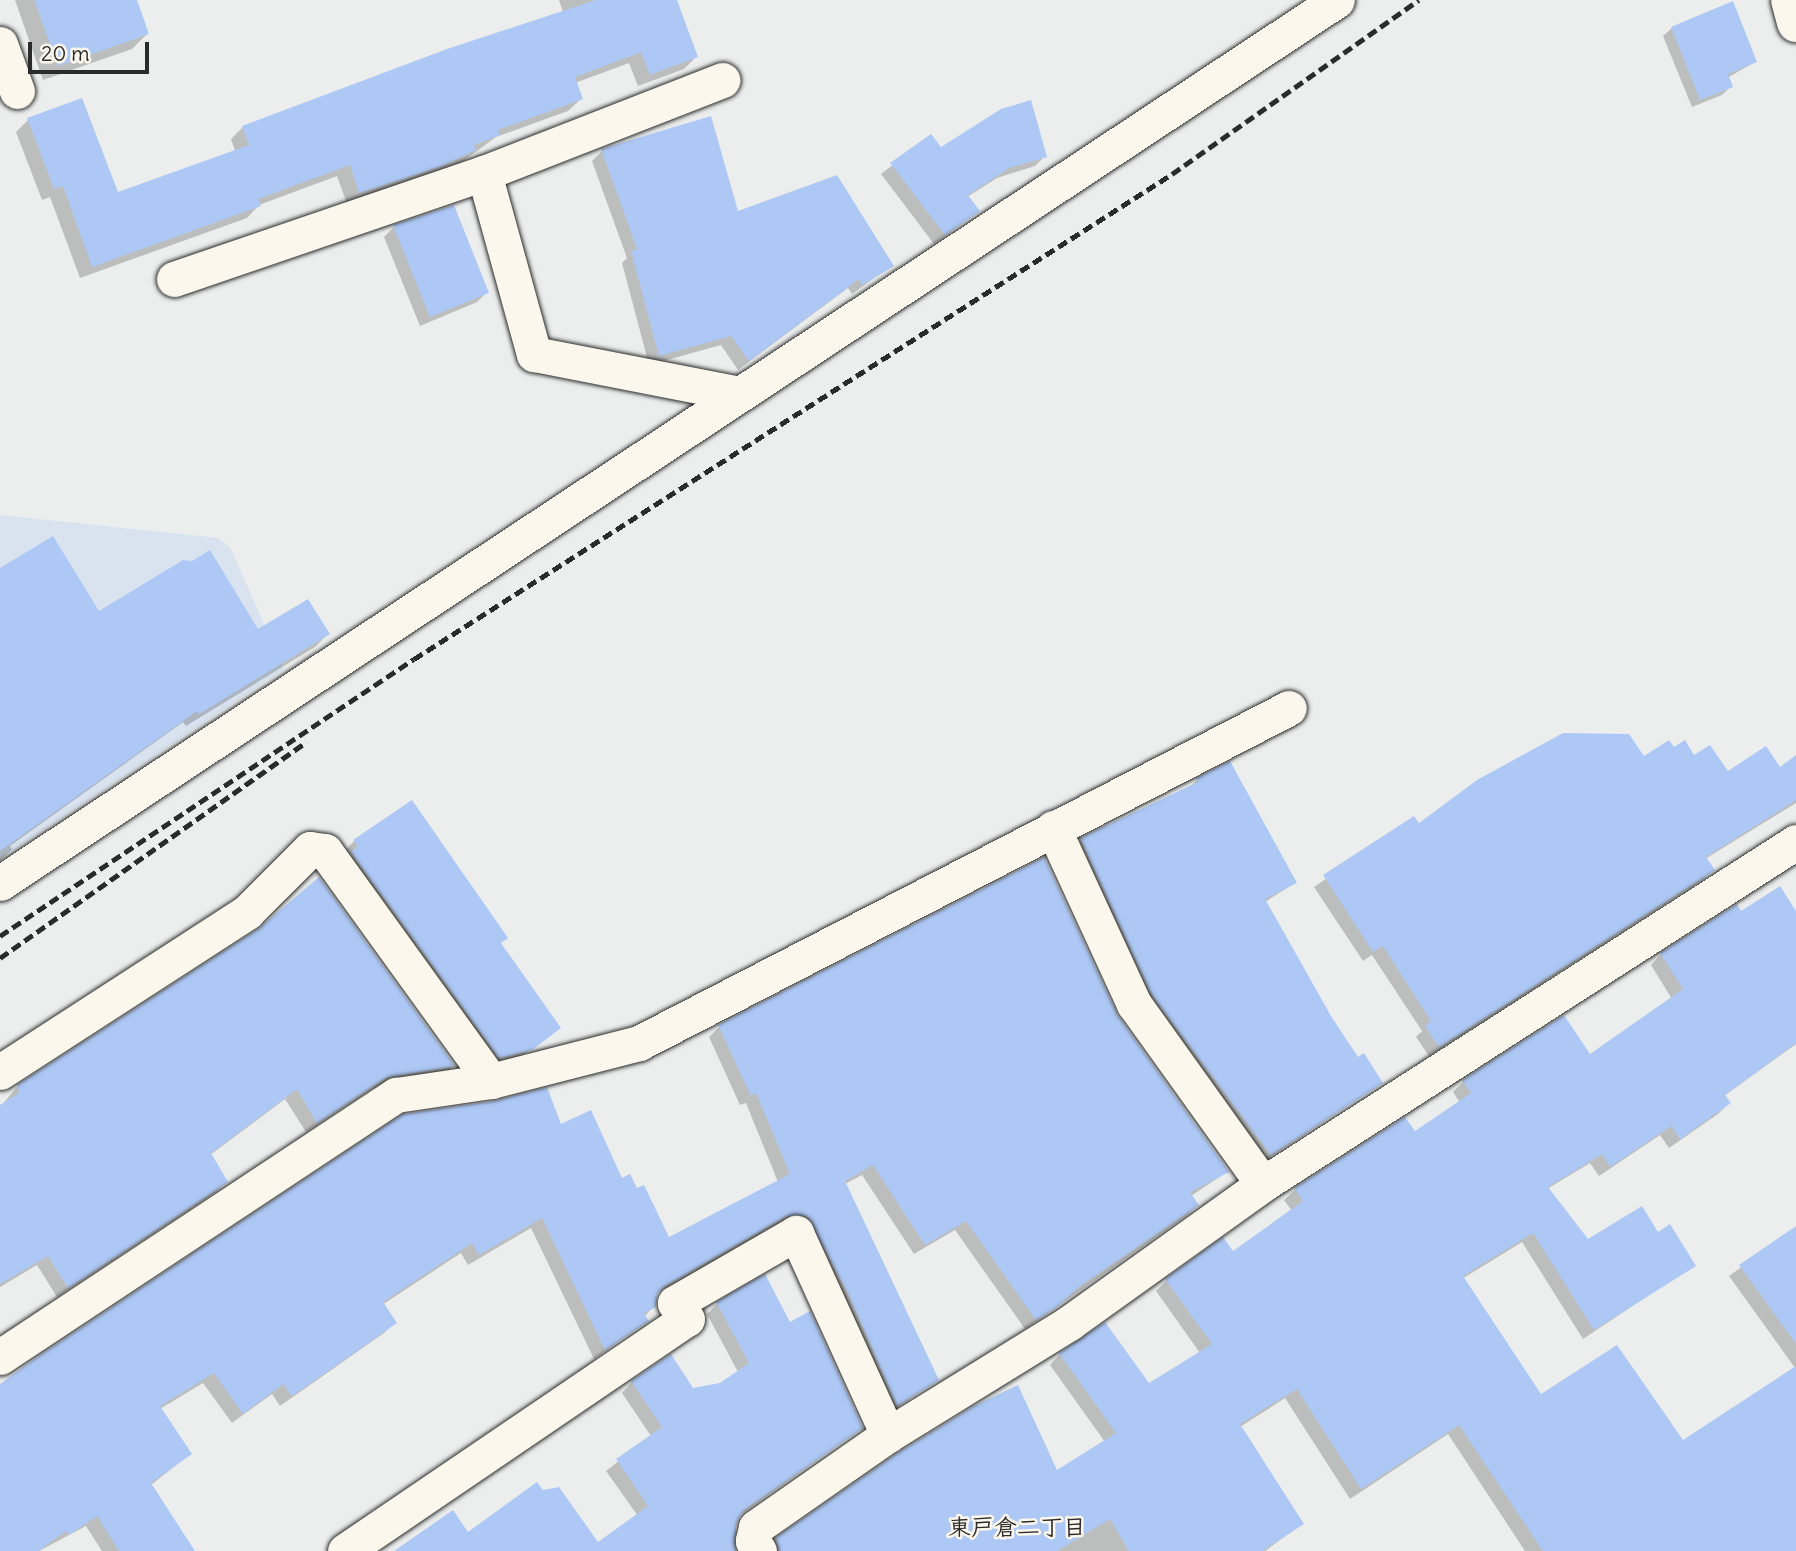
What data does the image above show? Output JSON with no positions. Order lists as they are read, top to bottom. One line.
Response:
{"districts":["東戸倉二丁目"],"scale_bar":"20 m"}
